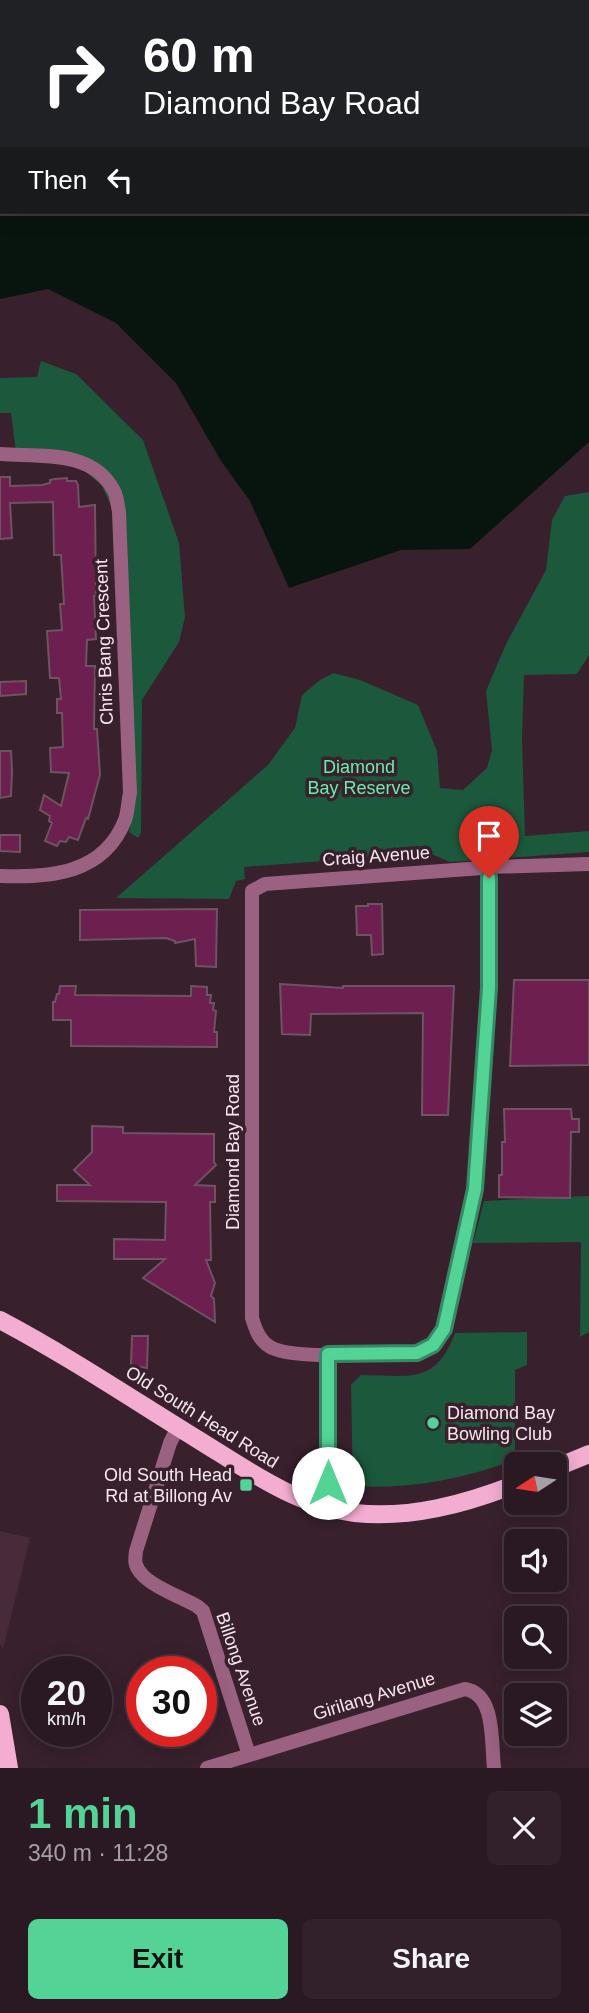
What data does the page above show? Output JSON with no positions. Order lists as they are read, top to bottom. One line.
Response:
{"streets":{"main road":["Old South Head Road"],"street":["Chris Bang Crescent","Craig Avenue","Diamond Bay Road","Billong Avenue","Girilang Avenue"]},"crossings":[["Craig Avenue","Diamond Bay Road"],["Old South Head Road","Billong Avenue"],["Billong Avenue","Girilang Avenue"]],"parks":["Diamond Bay Reserve"],"places":{"other":["Diamond Bay Bowling Club"],"transit":["Old South Head Rd at Billong Av"]},"north":"left","page":{"turn":["60 m","Diamond Bay Road"],"then":"Then","speed":"20 km/h","limit":"30","heading":["1 min","340 m · 11:28"],"buttons":["Exit","Share"]}}
